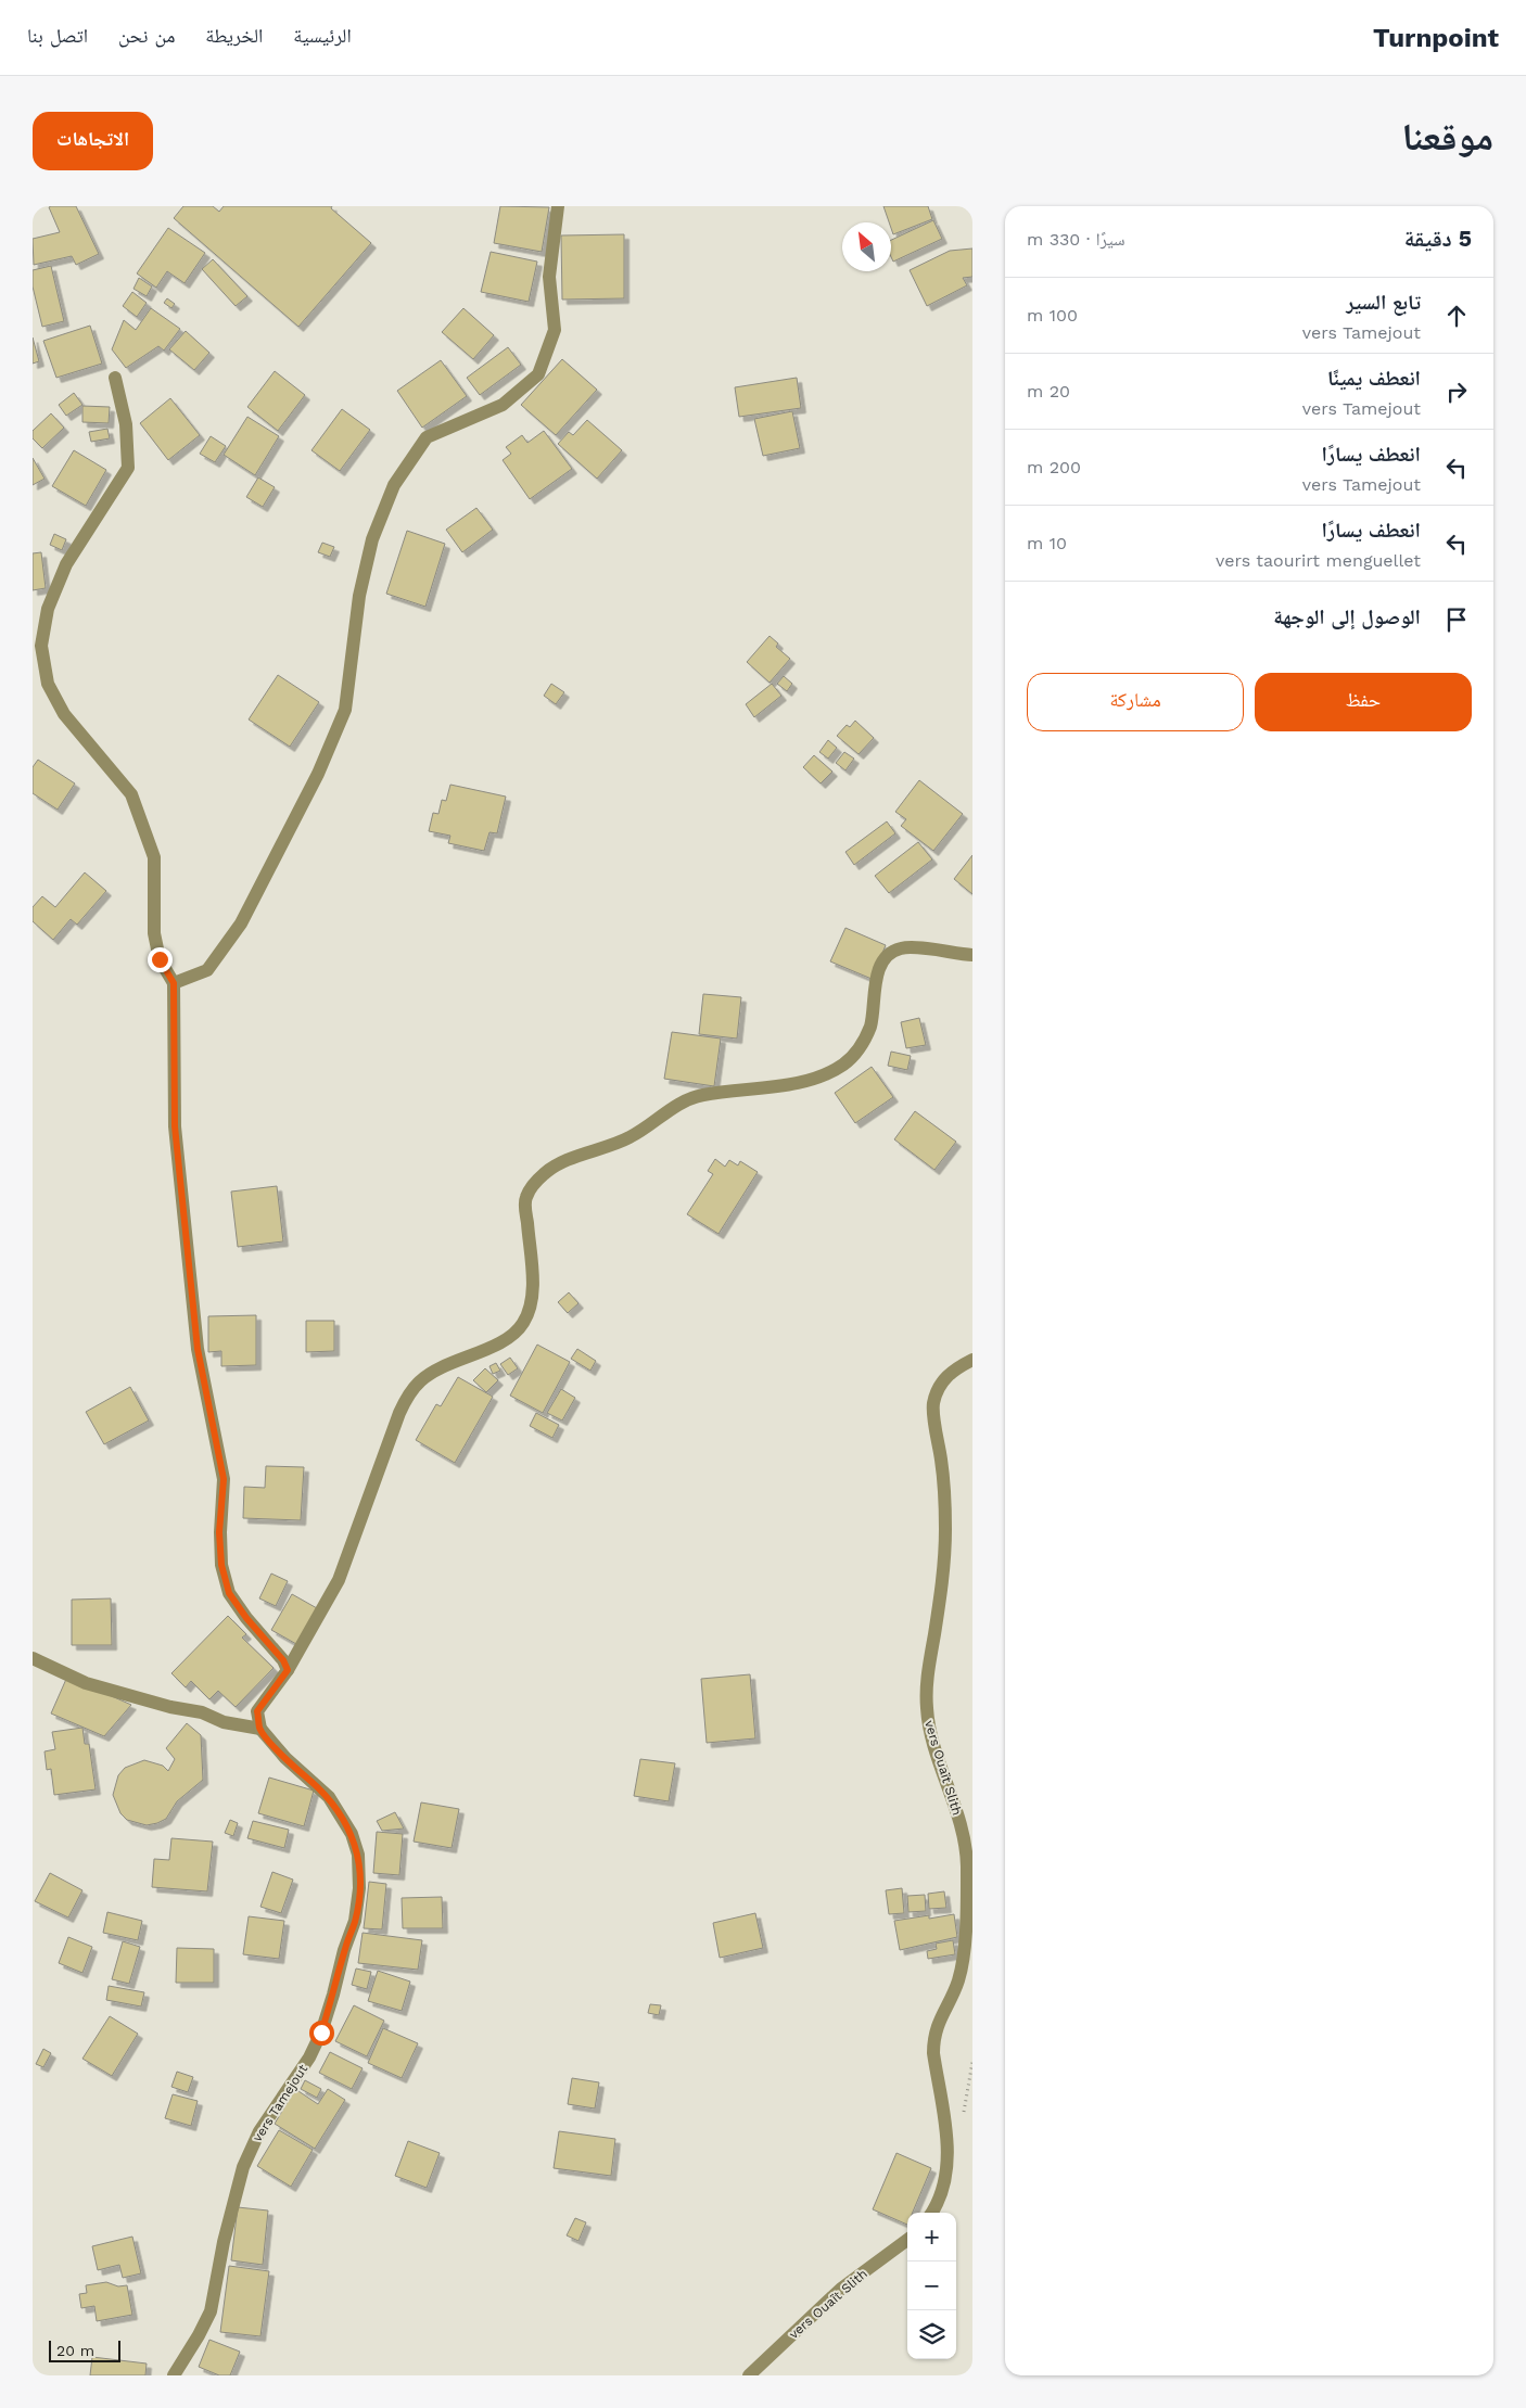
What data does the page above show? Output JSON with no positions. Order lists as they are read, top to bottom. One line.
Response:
{"streets":{"street":["vers Ouaït Slith","vers Tamejout"]},"scale_bar":"20 m","north":"top left","page":{"header":"Turnpoint","nav":["الرئيسية","الخريطة","من نحن","اتصل بنا"],"title":"موقعنا","buttons":["الاتجاهات",["حفظ","مشاركة"]],"heading":["5 دقيقة","سيرًا · 330 m"],"list":[["تابع السير","vers Tamejout","100 m"],["انعطف يمينًا","vers Tamejout","20 m"],["انعطف يسارًا","vers Tamejout","200 m"],["انعطف يسارًا","vers taourirt menguellet","10 m"],"الوصول إلى الوجهة"],"map_buttons":["+","−"],"scale":"20 m"}}
